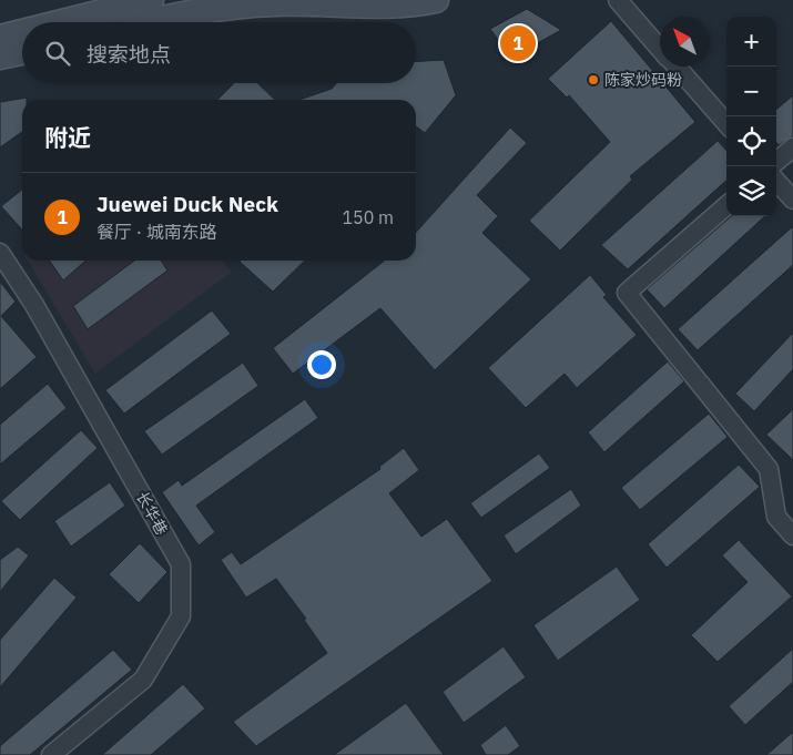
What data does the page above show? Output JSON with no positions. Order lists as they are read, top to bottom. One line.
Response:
{"streets":{"street":["长华巷"]},"places":["陈家炒码粉"],"north":"top left","page":{"map_buttons":["+","−"],"search":"搜索地点","pins":"1","heading":"附近","list":[{"mark":"1","name":"Juewei Duck Neck","note":"餐厅 · 城南东路","value":"150 m"}]}}
